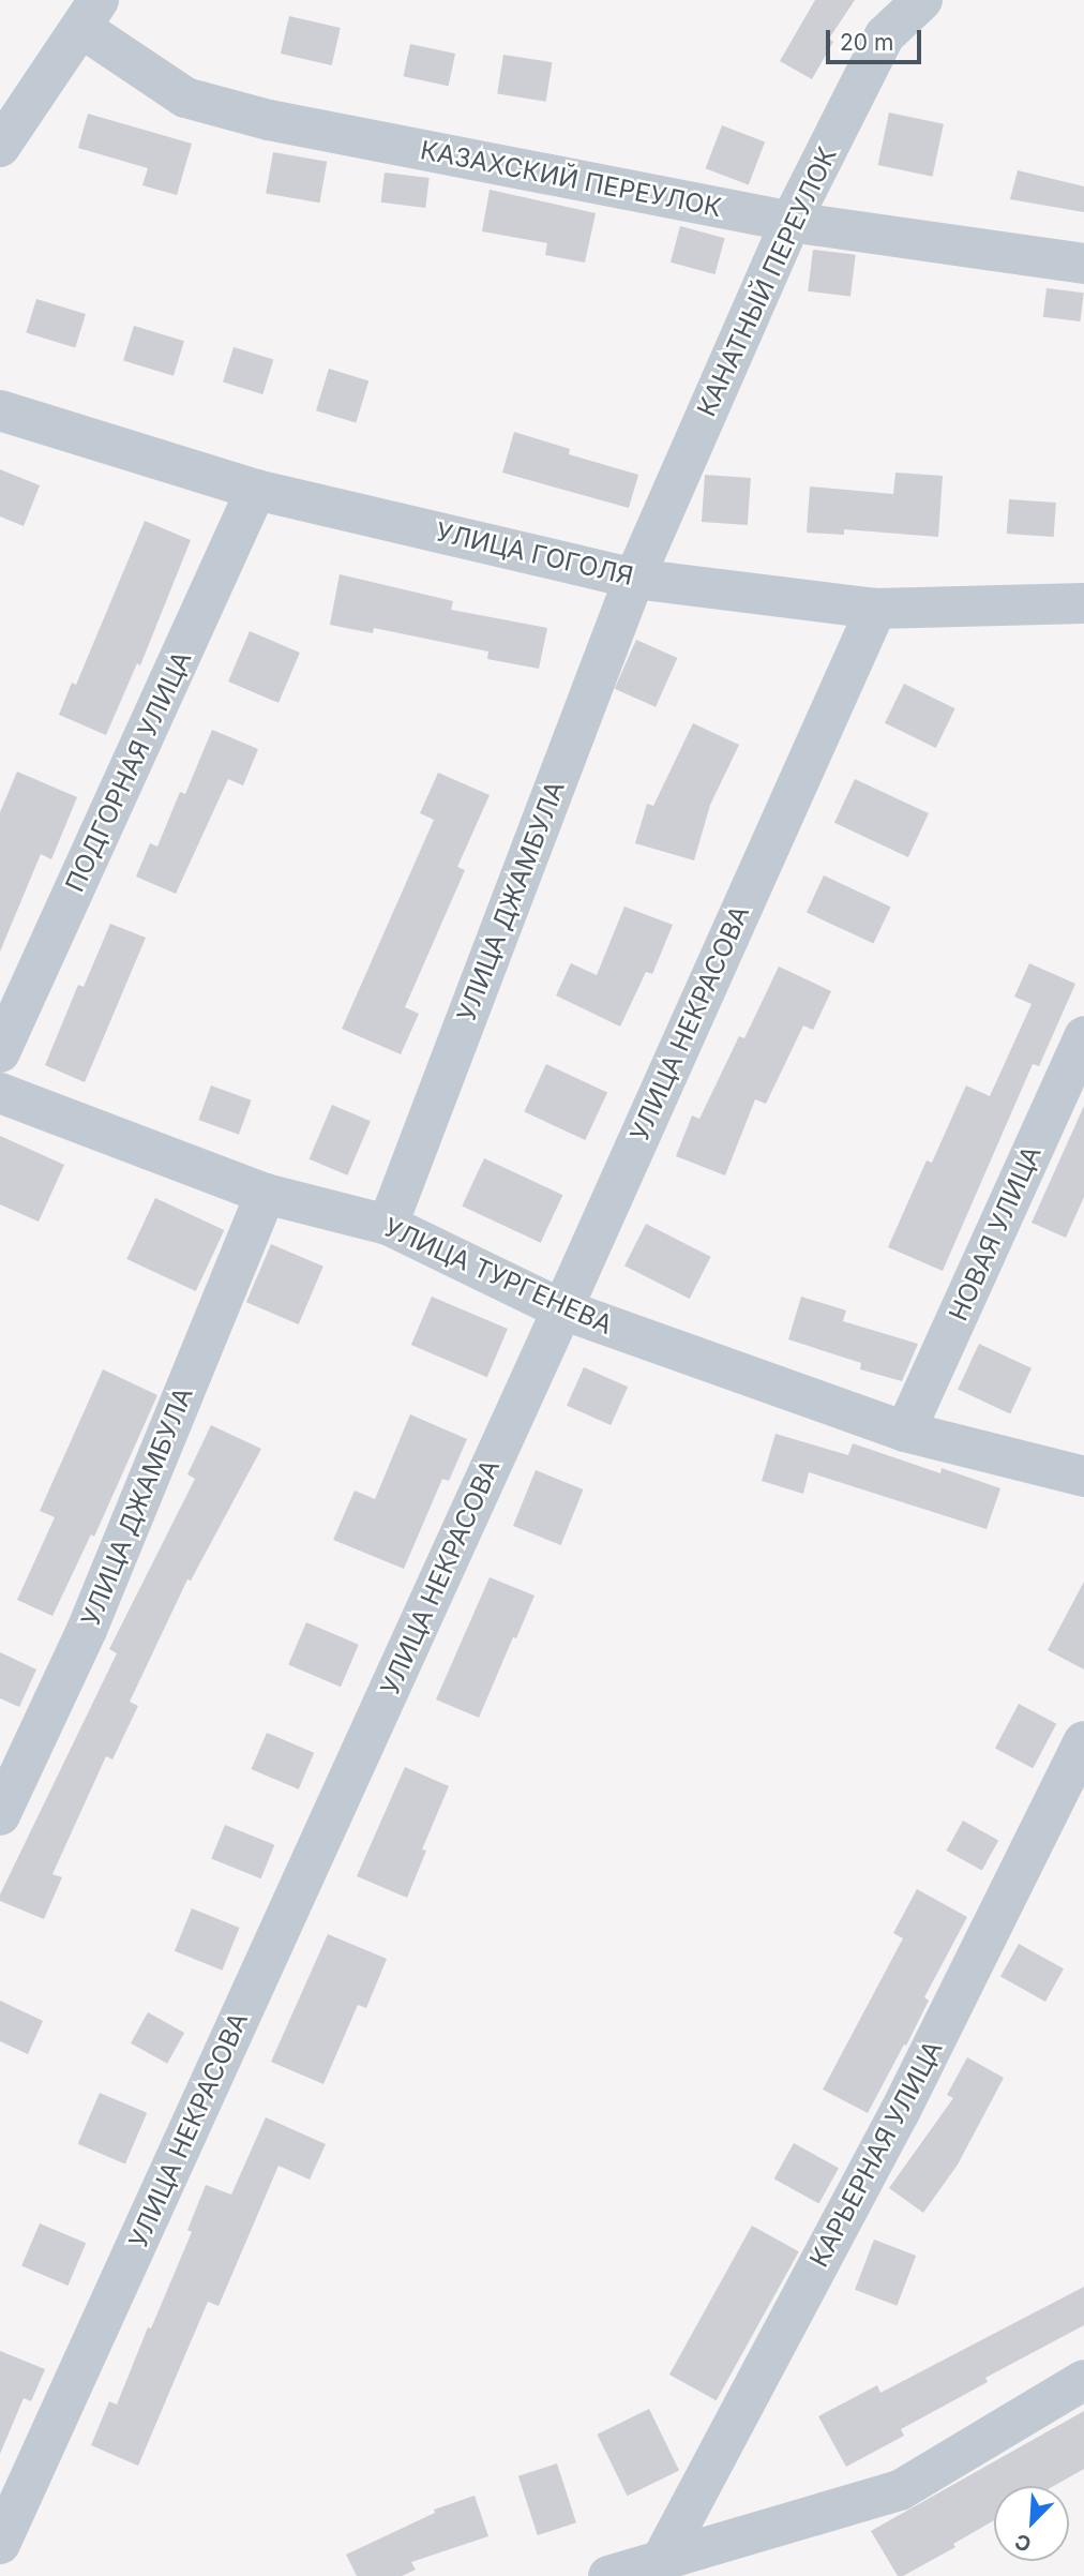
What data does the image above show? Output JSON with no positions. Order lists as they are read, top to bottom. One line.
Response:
{"streets":{"street":["КАЗАХСКИЙ ПЕРЕУЛОК","КАНАТНЫЙ ПЕРЕУЛОК","УЛИЦА ГОГОЛЯ","ПОДГОРНАЯ УЛИЦА","УЛИЦА ДЖАМБУЛА","УЛИЦА НЕКРАСОВА","НОВАЯ УЛИЦА","УЛИЦА ТУРГЕНЕВА","КАРЬЕРНАЯ УЛИЦА"]},"crossings":[["КАЗАХСКИЙ ПЕРЕУЛОК","КАНАТНЫЙ ПЕРЕУЛОК"],["КАНАТНЫЙ ПЕРЕУЛОК","УЛИЦА ГОГОЛЯ"],["КАНАТНЫЙ ПЕРЕУЛОК","УЛИЦА ДЖАМБУЛА"],["УЛИЦА ГОГОЛЯ","ПОДГОРНАЯ УЛИЦА"],["УЛИЦА ГОГОЛЯ","УЛИЦА ДЖАМБУЛА"],["УЛИЦА ГОГОЛЯ","УЛИЦА НЕКРАСОВА"],["УЛИЦА ДЖАМБУЛА","УЛИЦА ТУРГЕНЕВА"],["УЛИЦА НЕКРАСОВА","УЛИЦА ТУРГЕНЕВА"],["НОВАЯ УЛИЦА","УЛИЦА ТУРГЕНЕВА"]],"scale_bar":"20 m","north":"bottom left"}
